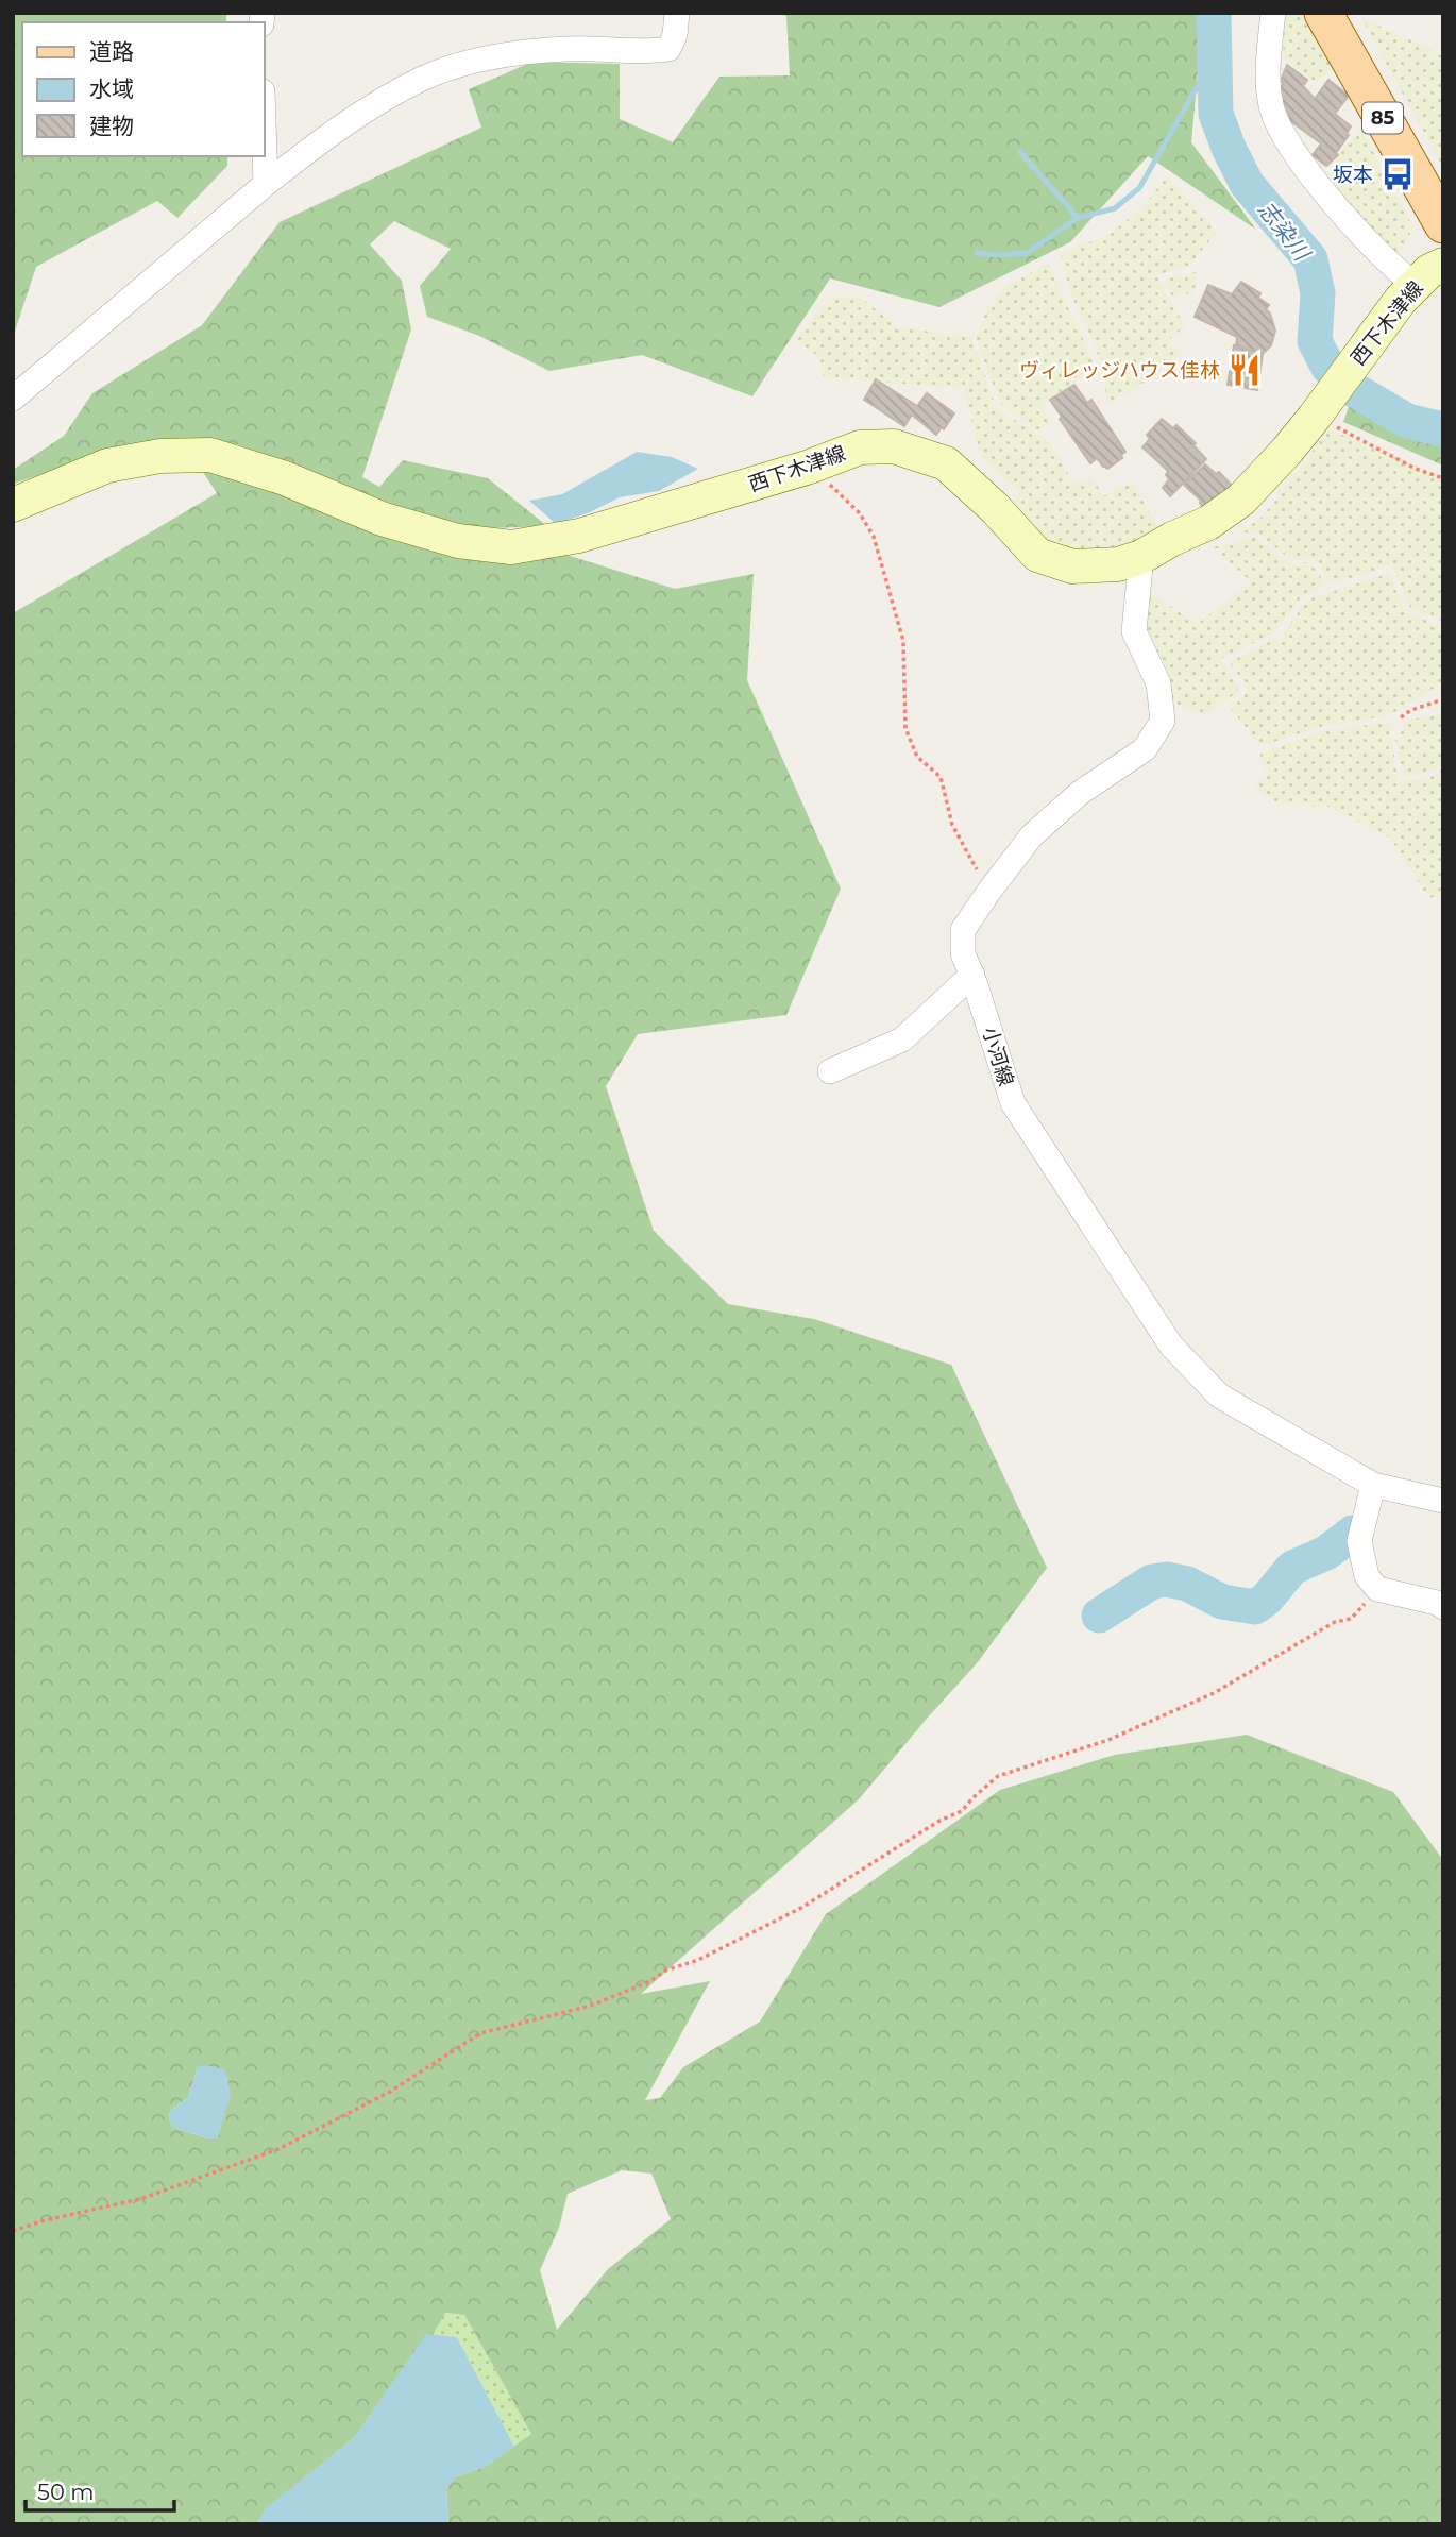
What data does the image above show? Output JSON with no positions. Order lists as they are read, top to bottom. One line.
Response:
{"streets":{"main road":["85"],"street":["西下木津線","小河線"]},"crossings":[["西下木津線","小河線"]],"water":["志染川"],"places":{"bus stop":["坂本"],"restaurant":["ヴィレッジハウス佳林"]},"legend":["道路","水域","建物"],"scale_bar":"50 m"}
